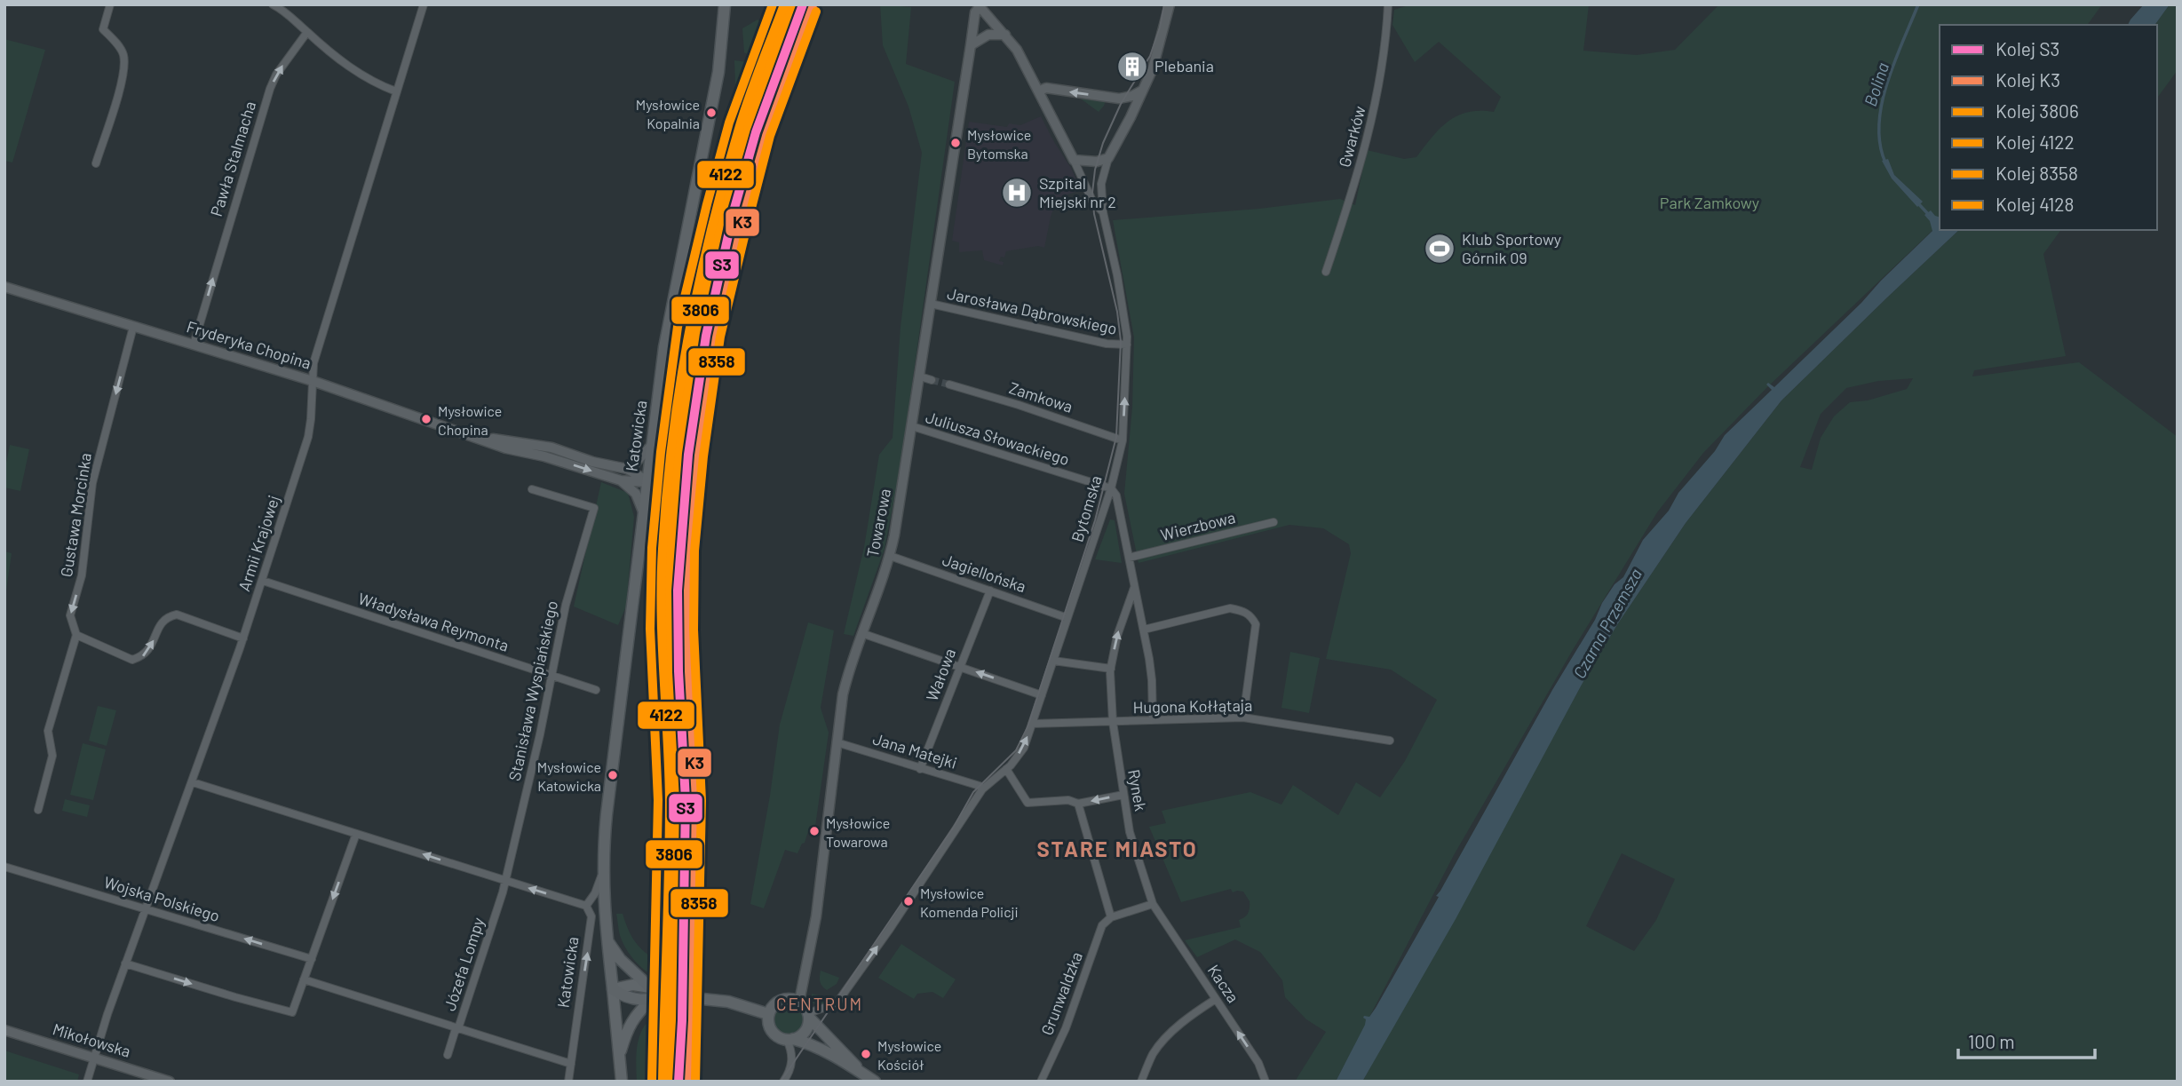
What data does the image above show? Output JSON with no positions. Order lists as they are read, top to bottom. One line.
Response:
{"streets":{"main road":["Katowicka"],"street":["Gwarków","Pawła Stalmacha","Jarosława Dąbrowskiego","Fryderyka Chopina","Zamkowa","Juliusza Słowackiego","Bytomska","Gustawa Morcinka","Towarowa","Wierzbowa","Armii Krajowej","Jagiellońska","Władysława Reymonta","Wałowa","Stanisława Wyspiańskiego","Hugona Kołłątaja","Jana Matejki","Rynek","Wojska Polskiego","Józefa Lompy","Kacza","Grunwaldzka","Mikołowska"]},"crossings":[["Pawła Stalmacha","Fryderyka Chopina"],["Jarosława Dąbrowskiego","Bytomska"],["Jarosława Dąbrowskiego","Towarowa"],["Fryderyka Chopina","Katowicka"],["Fryderyka Chopina","Gustawa Morcinka"],["Fryderyka Chopina","Armii Krajowej"],["Zamkowa","Bytomska"],["Juliusza Słowackiego","Bytomska"],["Juliusza Słowackiego","Towarowa"],["Bytomska","Towarowa"],["Bytomska","Jagiellońska"],["Bytomska","Hugona Kołłątaja"],["Bytomska","Jana Matejki"],["Towarowa","Jagiellońska"],["Towarowa","Jana Matejki"],["Armii Krajowej","Władysława Reymonta"],["Armii Krajowej","Wojska Polskiego"],["Armii Krajowej","Mikołowska"],["Jagiellońska","Wałowa"],["Władysława Reymonta","Stanisława Wyspiańskiego"],["Wałowa","Jana Matejki"],["Stanisława Wyspiańskiego","Józefa Lompy"],["Hugona Kołłątaja","Rynek"],["Rynek","Kacza"]],"one_way":["Pawła Stalmacha","Gustawa Morcinka","Wojska Polskiego","Kacza"],"districts":["STARE MIASTO","CENTRUM"],"water":["Bolina","Czarna Przemsza"],"parks":["Park Zamkowy"],"places":{"building":["Plebania"],"other":["Mysłowice Kopalnia","Mysłowice Bytomska","Mysłowice Chopina","Mysłowice Katowicka","Mysłowice Towarowa","Mysłowice Komenda Policji","Mysłowice Kościół"],"hospital":["Szpital Miejski nr 2"],"sports":["Klub Sportowy Górnik 09"]},"lines":["rail line S3","rail line 3806","rail line 4122","rail line 4128","rail line K3","rail line 8358"],"legend":["Kolej S3","Kolej K3","Kolej 3806","Kolej 4122","Kolej 8358","Kolej 4128"],"scale_bar":"100 m"}
